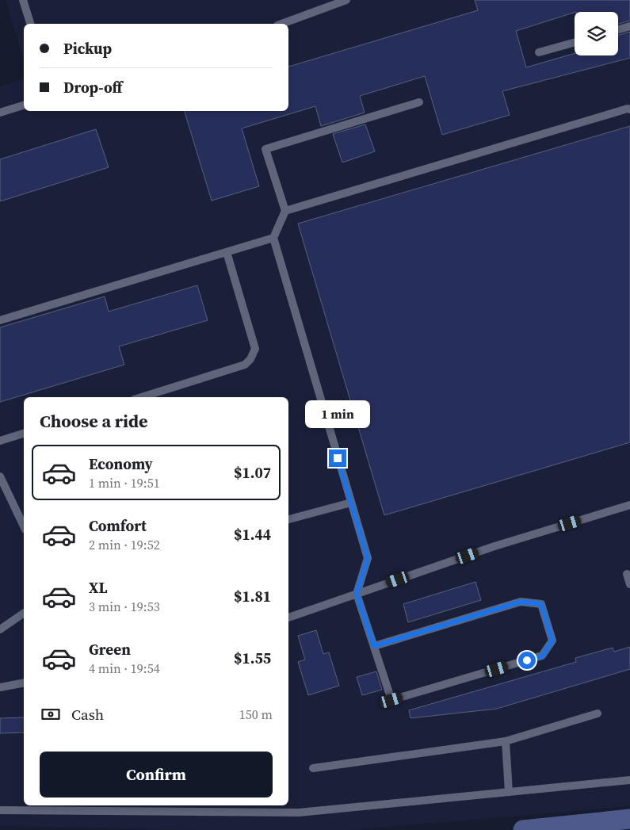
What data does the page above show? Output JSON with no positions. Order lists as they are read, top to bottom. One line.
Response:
{"page":{"banner":["Pickup","Drop-off"],"heading":"Choose a ride","bubble":"1 min","list":[{"name":"Economy","note":"1 min · 19:51","value":"$1.07"},{"name":"Comfort","note":"2 min · 19:52","value":"$1.44"},{"name":"XL","note":"3 min · 19:53","value":"$1.81"},{"name":"Green","note":"4 min · 19:54","value":"$1.55"}],"pay":["Cash","150 m"],"buttons":"Confirm"}}
